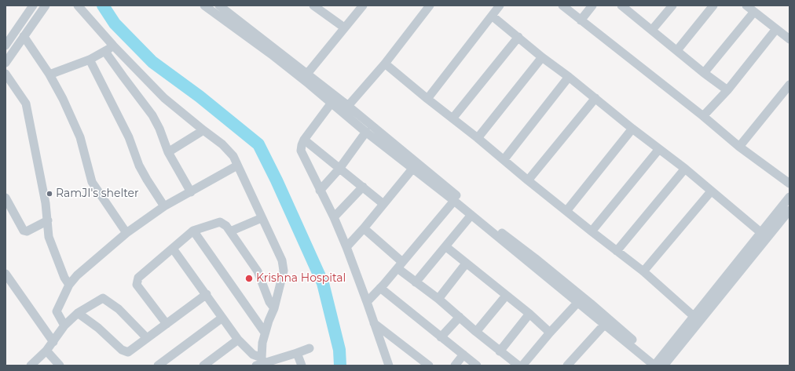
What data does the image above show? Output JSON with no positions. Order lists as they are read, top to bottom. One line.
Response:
{"places":["RamJI's shelter","Krishna Hospital"]}
